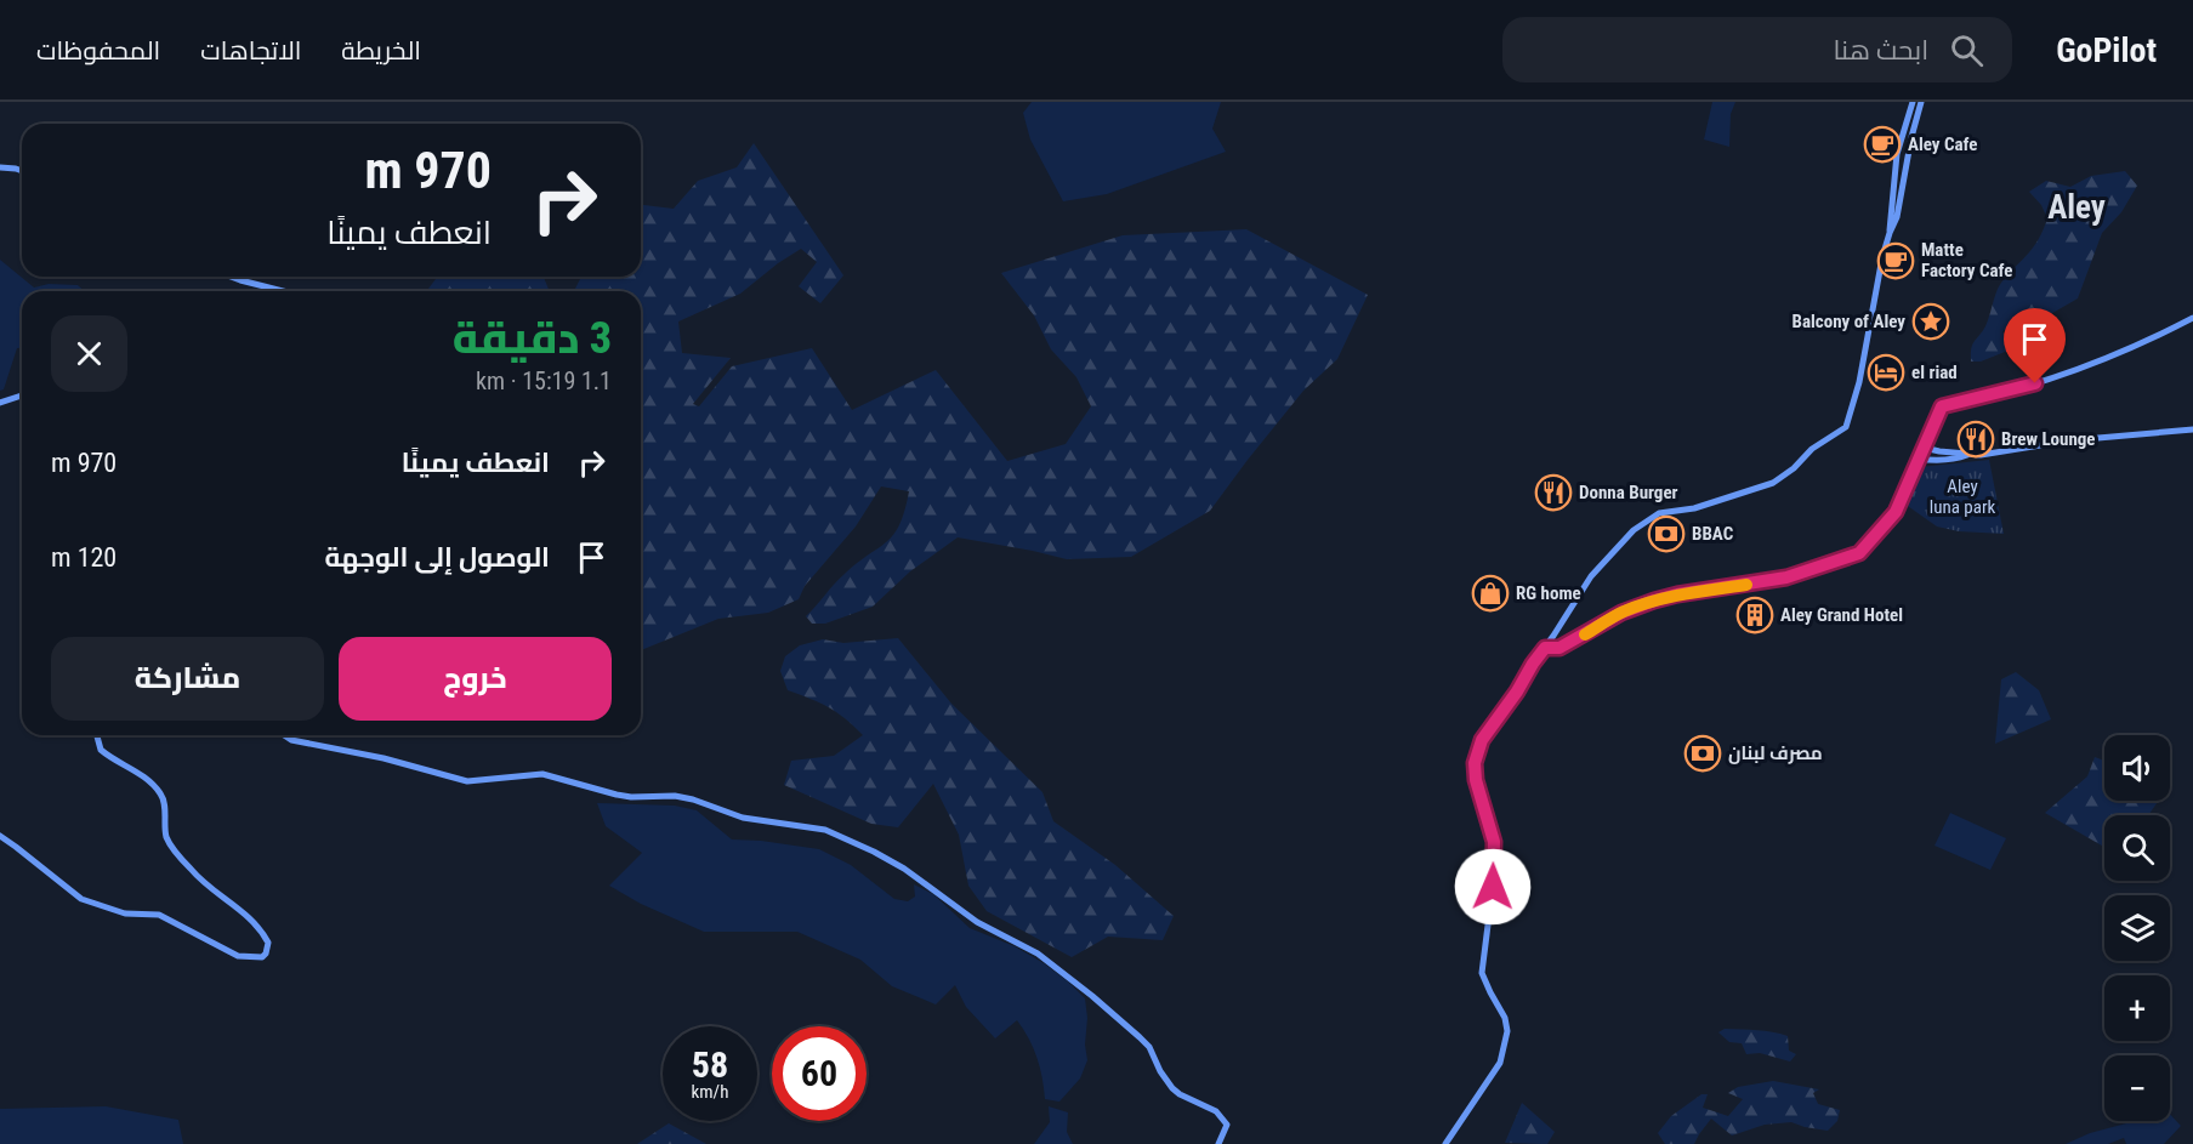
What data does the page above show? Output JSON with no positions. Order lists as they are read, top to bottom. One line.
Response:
{"districts":["Aley"],"parks":["Aley luna park"],"places":{"cafe":["Aley Cafe","Matte Factory Cafe"],"place":["Balcony of Aley"],"hotel":["el riad"],"restaurant":["Brew Lounge","Donna Burger"],"bank":["BBAC","مصرف لبنان"],"shop":["RG home"],"building":["Aley Grand Hotel"]},"page":{"header":"GoPilot","search":"ابحث هنا","nav":["الخريطة","الاتجاهات","المحفوظات"],"turn":["970 m","انعطف يمينًا"],"heading":["3 دقيقة","1.1 km · 15:19"],"list":[{"name":"انعطف يمينًا","value":"970 m"},{"name":"الوصول إلى الوجهة","value":"120 m"}],"buttons":["خروج","مشاركة"],"map_buttons":["+","−"],"speed":"58 km/h","limit":"60"}}
